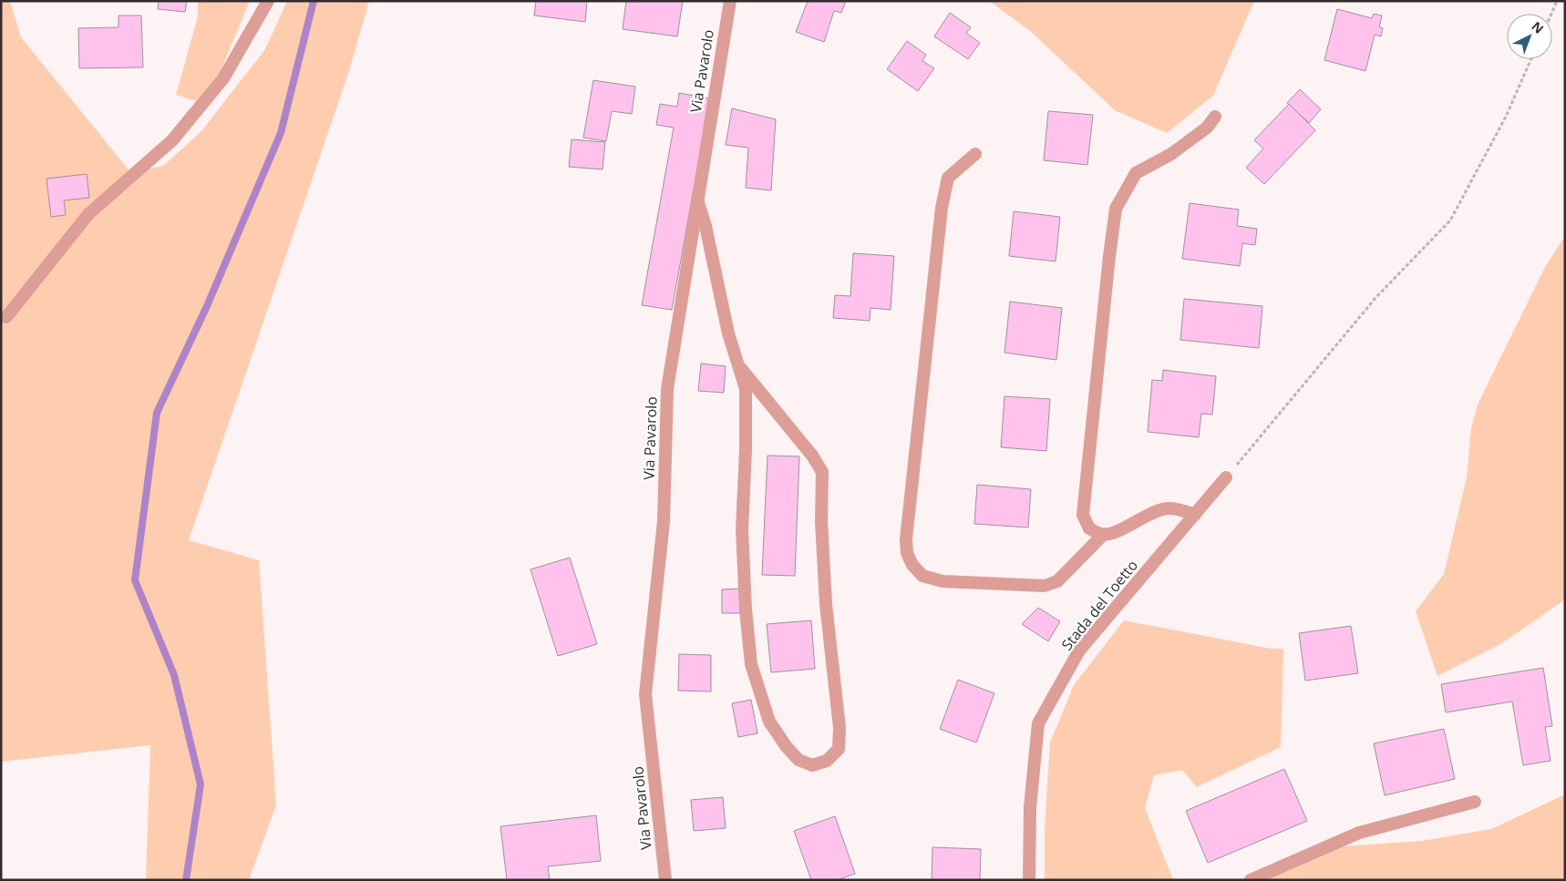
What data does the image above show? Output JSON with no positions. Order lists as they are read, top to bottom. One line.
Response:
{"streets":{"street":["Via Pavarolo","Stada del Toetto"]},"north":"top right"}
